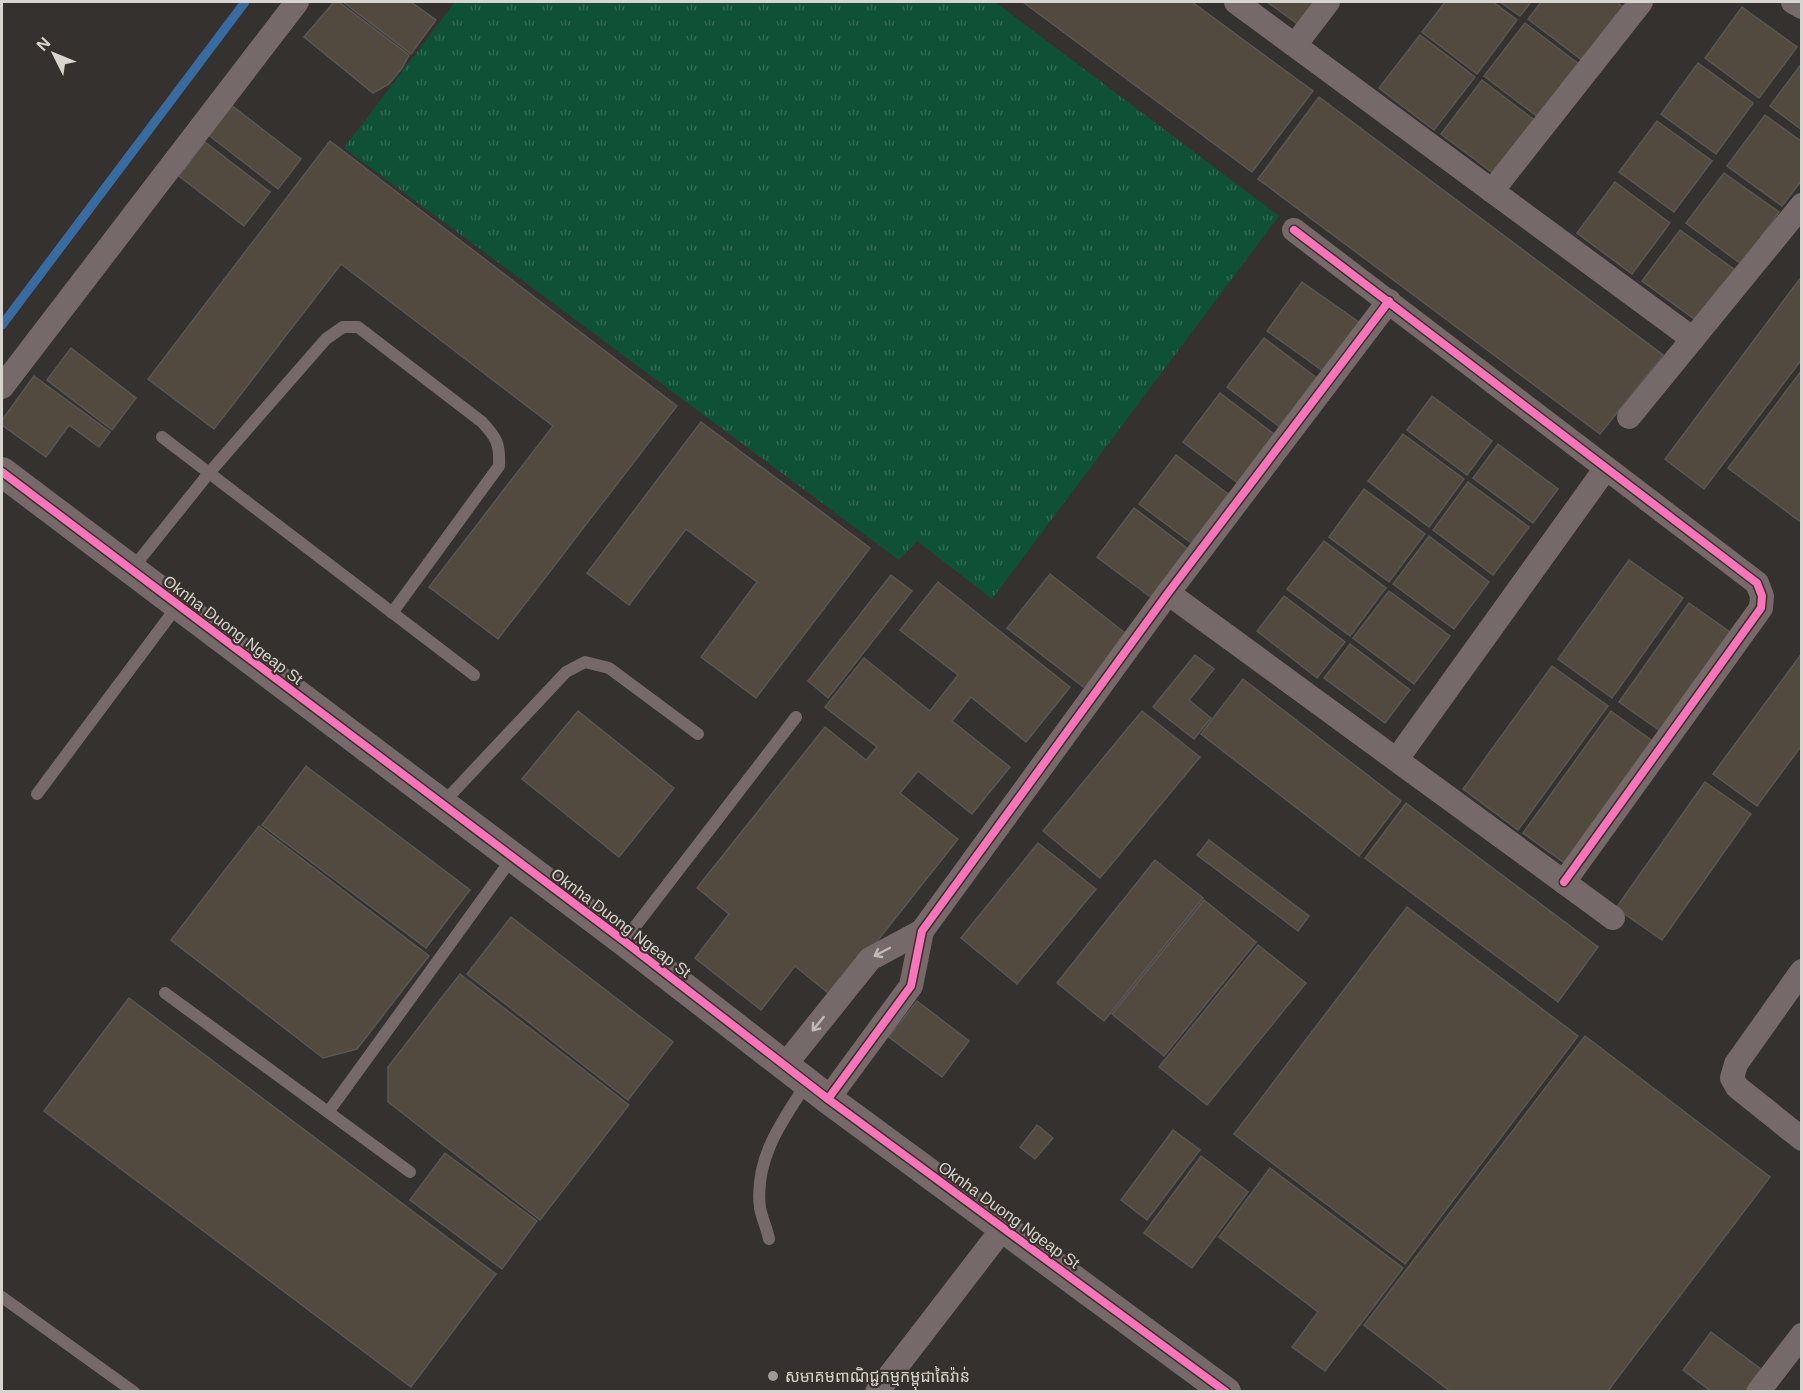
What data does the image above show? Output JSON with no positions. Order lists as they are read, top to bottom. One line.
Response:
{"streets":{"street":["Oknha Duong Ngeap St"]},"places":["សមាគមពាណិជ្ជកម្មកម្ពុជាតៃវ៉ាន់"],"north":"top left"}
